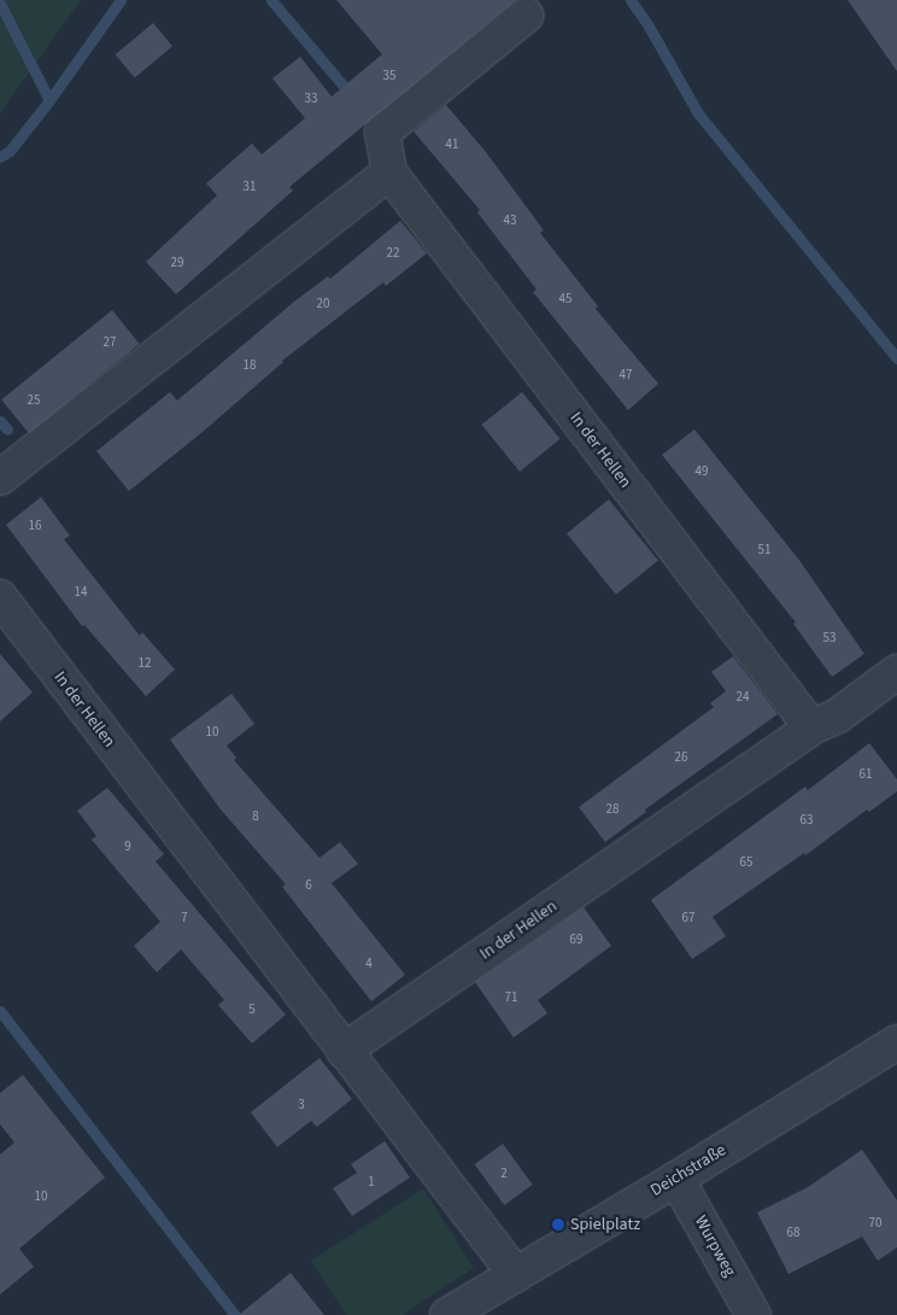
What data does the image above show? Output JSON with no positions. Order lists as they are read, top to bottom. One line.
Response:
{"streets":{"street":["In der Hellen","Deichstraße","Wurpweg"]},"crossings":[["In der Hellen","Deichstraße"],["Deichstraße","Wurpweg"]],"places":["Spielplatz"],"house_numbers":["35","33","41","31","43","22","29","45","20","27","18","47","25","49","16","51","14","53","12","24","10","26","61","28","8","63","9","65","6","7","67","69","4","71","5","3","2","1","10","70","68"]}
